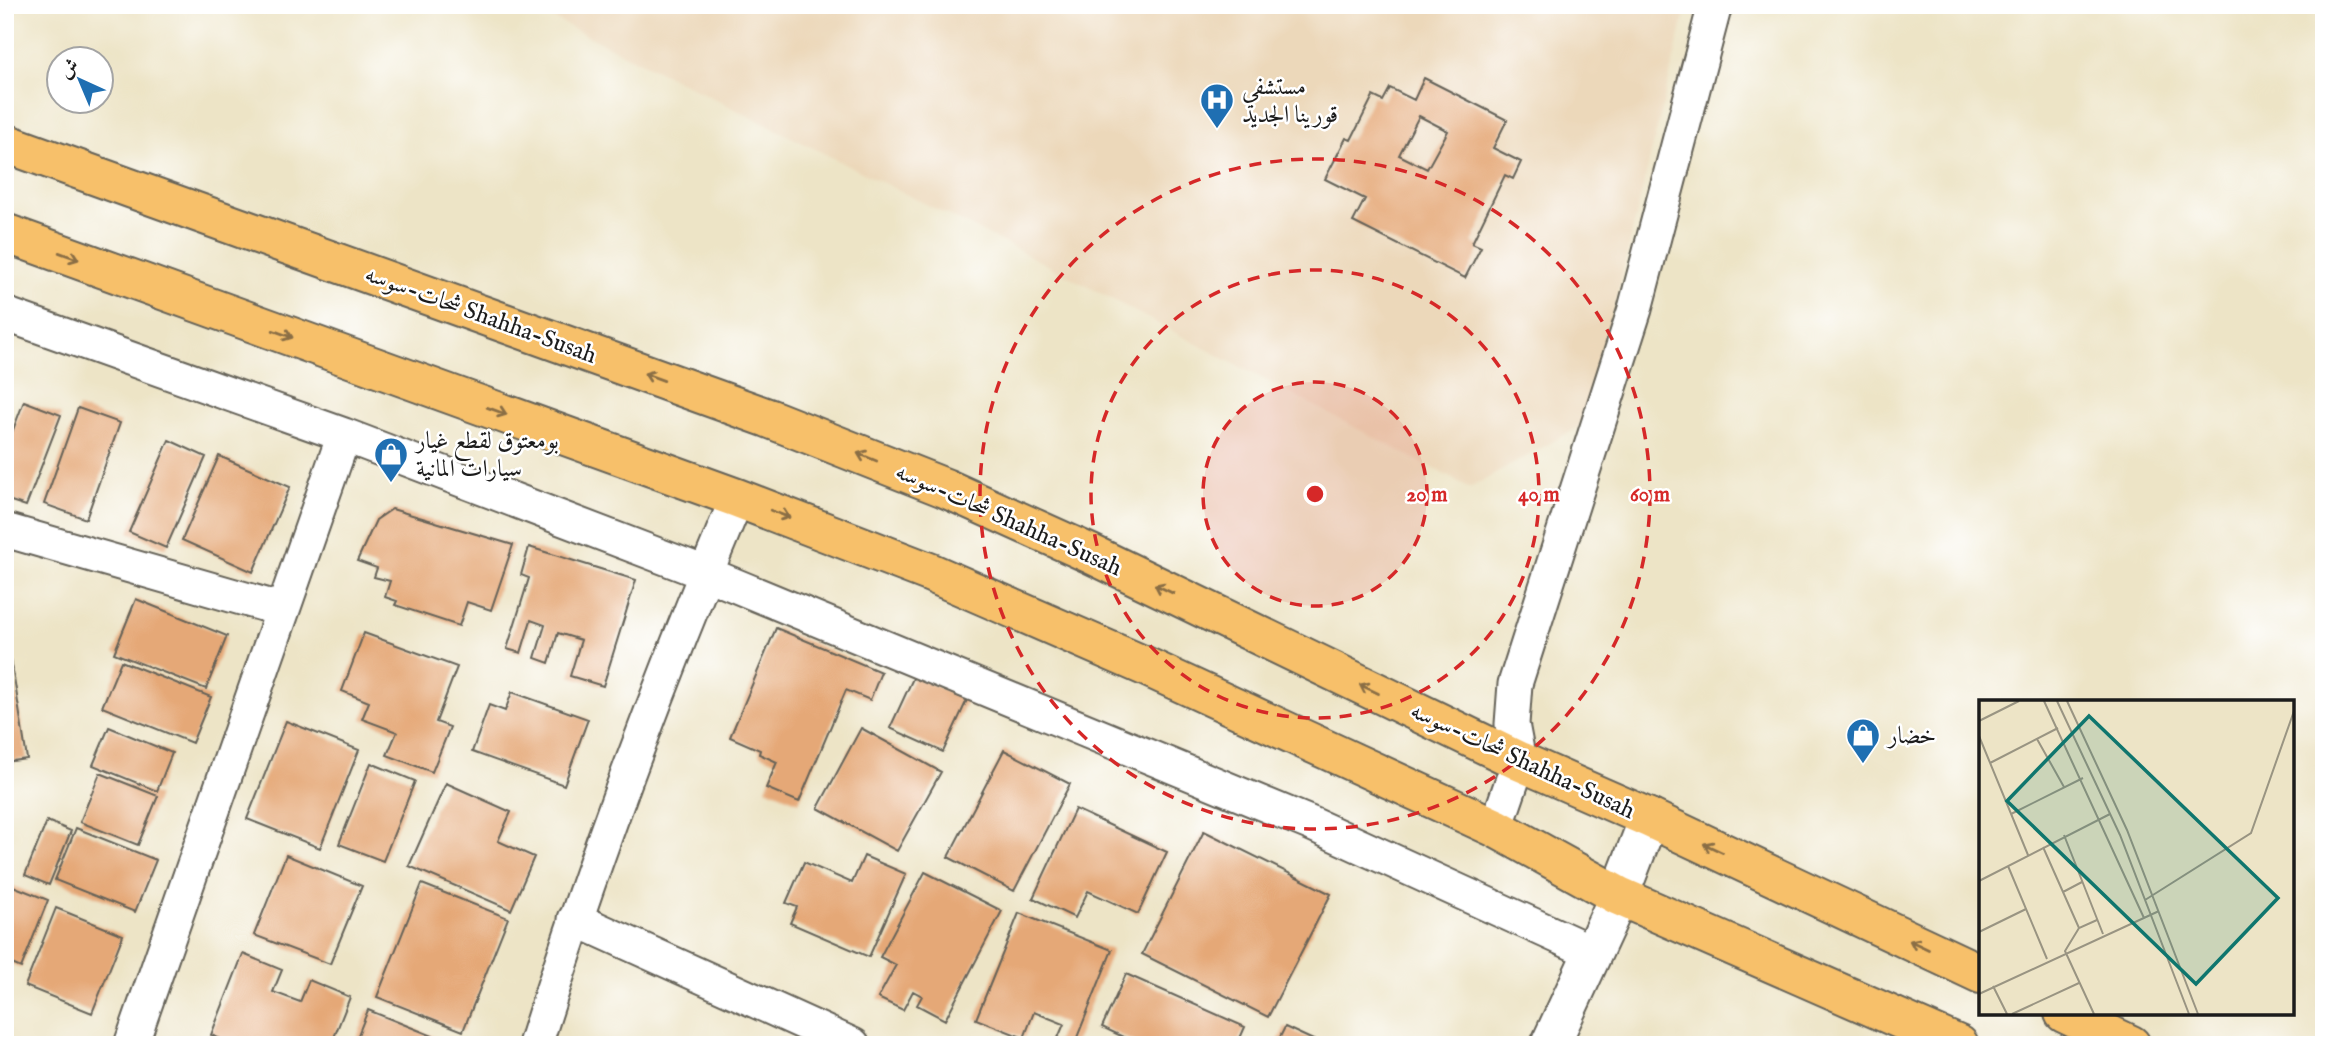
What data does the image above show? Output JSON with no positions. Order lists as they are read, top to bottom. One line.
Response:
{"streets":{"main road":["شحات-سوسه Shahha-Susah"]},"places":{"hospital":["مستشفي قورينا الجديد"],"shop":["بومعتوق لقطع غيار سيارات المانية","خضار"]},"north":"top left","rings":["20 m","40 m","60 m"]}
